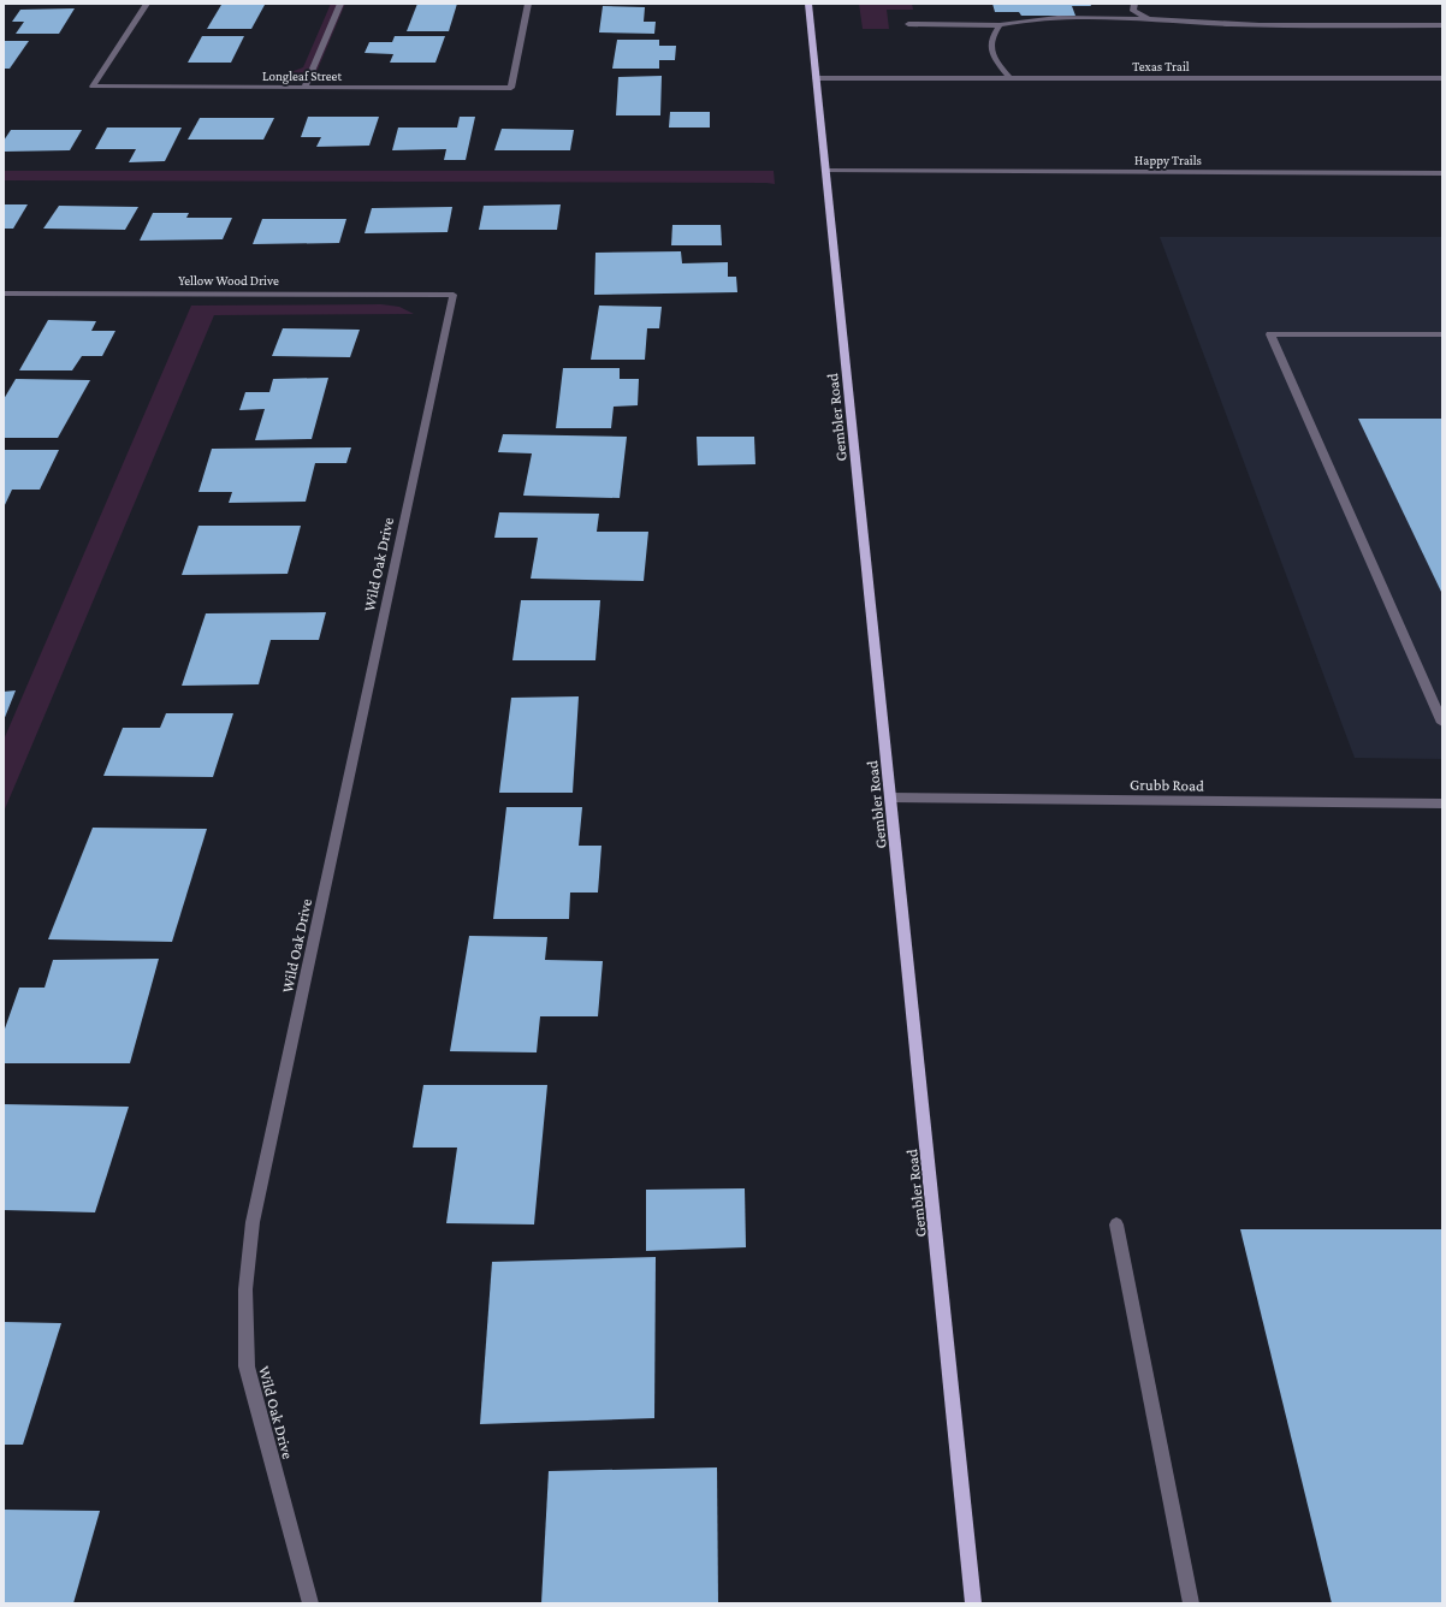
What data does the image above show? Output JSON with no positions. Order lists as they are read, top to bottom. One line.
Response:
{"streets":{"main road":["Gembler Road"],"street":["Texas Trail","Longleaf Street","Happy Trails","Yellow Wood Drive","Wild Oak Drive","Grubb Road"]},"crossings":[["Texas Trail","Gembler Road"],["Happy Trails","Gembler Road"],["Yellow Wood Drive","Wild Oak Drive"],["Gembler Road","Grubb Road"]]}
